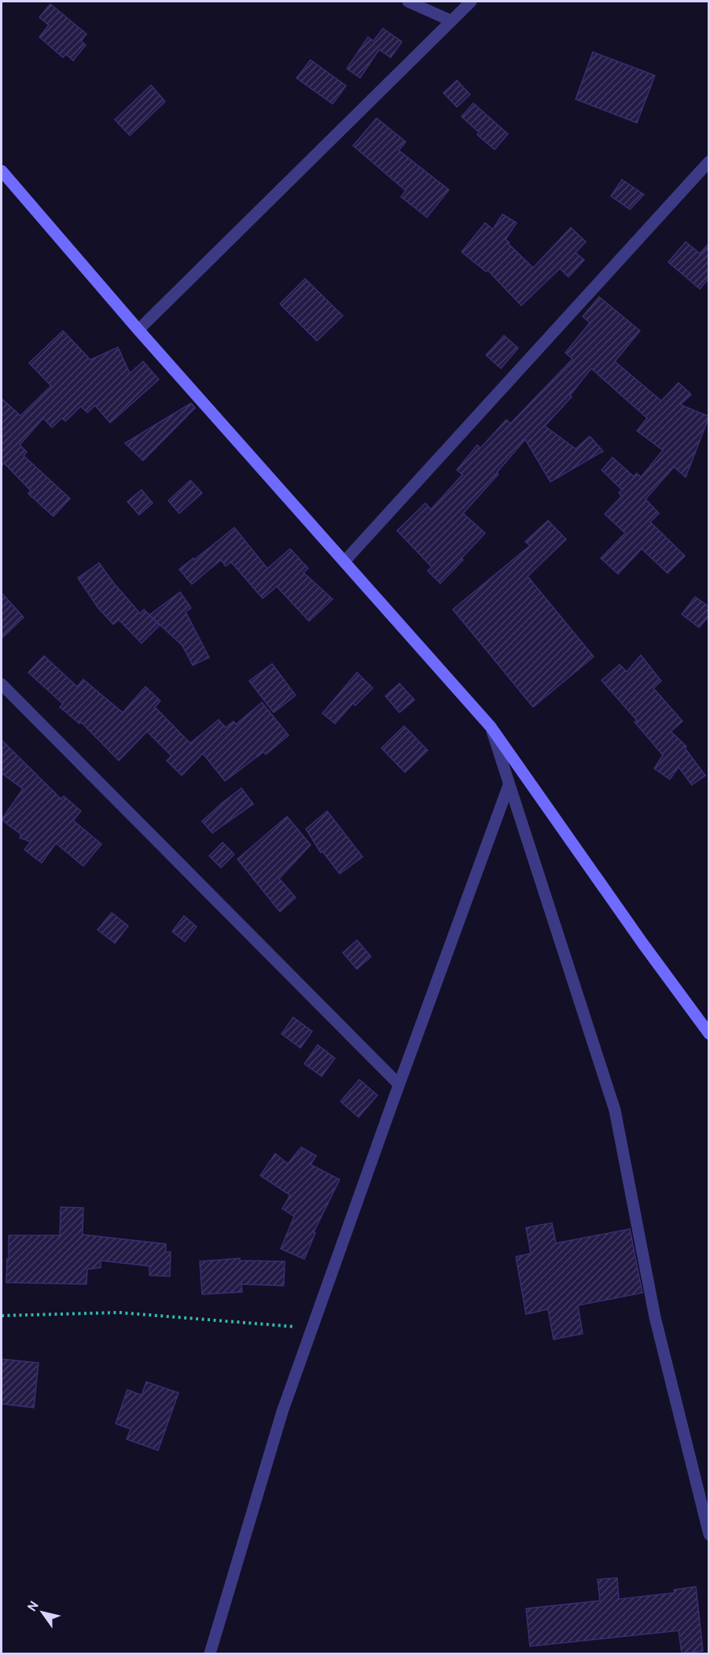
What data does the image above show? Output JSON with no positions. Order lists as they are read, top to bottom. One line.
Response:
{"north":"top left"}
